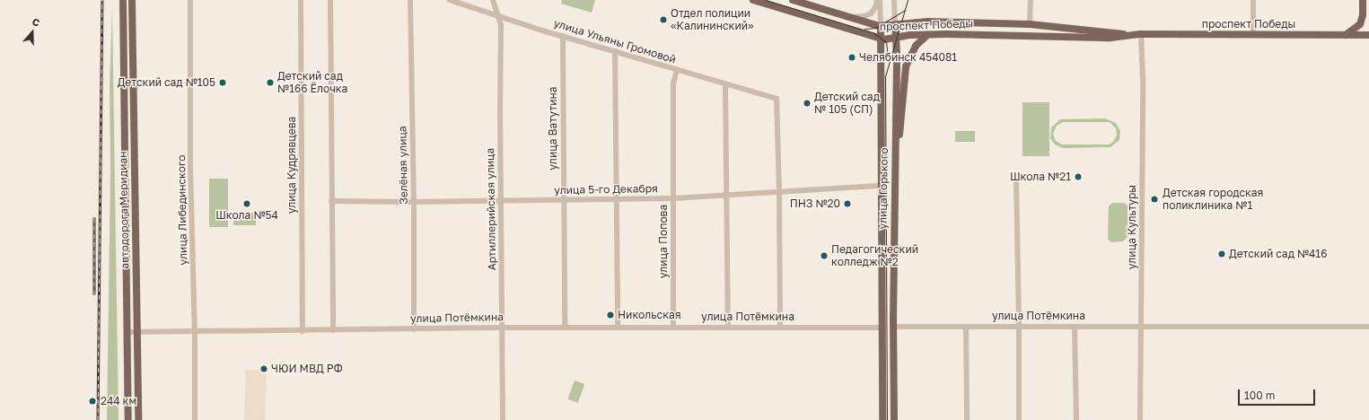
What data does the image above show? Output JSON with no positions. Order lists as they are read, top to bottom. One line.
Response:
{"streets":{"main road":["проспект Победы","улица Горького","автодорога Меридиан","улица Потёмкина"],"street":["улица Ульяны Громовой","улица Ватутина","улица Кудрявцева","Зелёная улица","улица 5-го Декабря","Артиллерийская улица","улица Либединского","улица Культуры","улица Попова"]},"crossings":[["проспект Победы","улица Горького"],["проспект Победы","улица Культуры"],["улица Ульяны Громовой","улица Ватутина"],["улица Ульяны Громовой","улица 5-го Декабря"],["улица Ульяны Громовой","Артиллерийская улица"],["улица Ульяны Громовой","улица Попова"],["улица Ватутина","улица 5-го Декабря"],["улица Ватутина","улица Потёмкина"],["улица Кудрявцева","улица Потёмкина"],["Зелёная улица","улица 5-го Декабря"],["Зелёная улица","улица Потёмкина"],["улица Горького","улица 5-го Декабря"],["улица Горького","улица Потёмкина"],["улица 5-го Декабря","Артиллерийская улица"],["улица 5-го Декабря","улица Попова"],["Артиллерийская улица","улица Потёмкина"],["автодорога Меридиан","улица Потёмкина"],["улица Либединского","улица Потёмкина"],["улица Культуры","улица Потёмкина"],["улица Попова","улица Потёмкина"]],"places":["Отдел полиции «Калининский»","Челябинск 454081","Детский сад №105","Детский сад №166 Ёлочка","Детский сад № 105 (СП)","Школа №21","Детская городская поликлиника №1","Школа №54","ПНЗ №20","Детский сад №416","Педагогический колледж №2","Никольская","ЧЮИ МВД РФ","244 км"],"scale_bar":"100 m","north":"top"}
